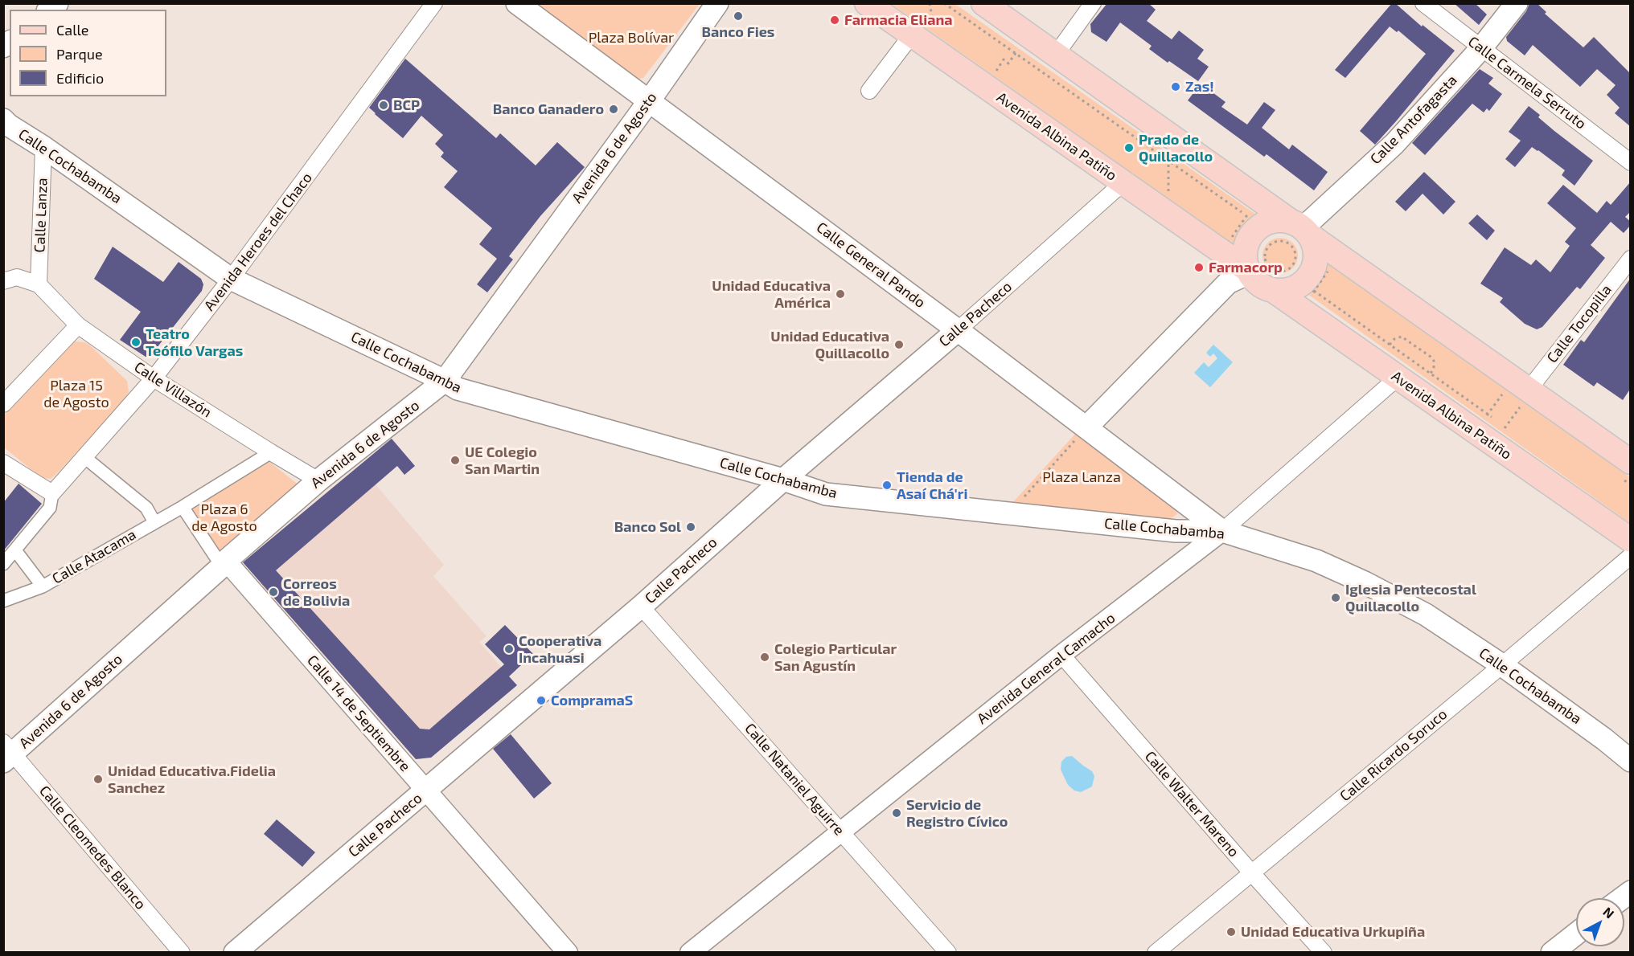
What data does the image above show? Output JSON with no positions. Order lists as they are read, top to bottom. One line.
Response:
{"streets":{"main road":["Calle Antofagasta","Avenida Albina Patiño","Avenida 6 de Agosto","Calle Cochabamba","Calle General Pando","Calle Pacheco"],"street":["Calle Carmela Serruto","Calle Lanza","Avenida Heroes del Chaco","Calle Tocopilla","Calle Villazón","Calle Atacama","Avenida General Camacho","Calle 14 de Septiembre","Calle Ricardo Soruco","Calle Nataniel Aguirre","Calle Walter Mareno","Calle Cleomedes Blanco"]},"crossings":[["Calle Carmela Serruto","Calle Antofagasta"],["Avenida Albina Patiño","Calle Pacheco"],["Avenida Albina Patiño","Avenida General Camacho"],["Avenida 6 de Agosto","Calle Cochabamba"],["Avenida 6 de Agosto","Calle General Pando"],["Avenida 6 de Agosto","Calle Villazón"],["Avenida 6 de Agosto","Calle 14 de Septiembre"],["Avenida 6 de Agosto","Calle Cleomedes Blanco"],["Calle Cochabamba","Calle Lanza"],["Calle Cochabamba","Avenida Heroes del Chaco"],["Calle Cochabamba","Calle General Pando"],["Calle Cochabamba","Calle Pacheco"],["Calle Cochabamba","Avenida General Camacho"],["Calle Cochabamba","Calle Ricardo Soruco"],["Calle Lanza","Calle Villazón"],["Avenida Heroes del Chaco","Calle Villazón"],["Calle General Pando","Calle Pacheco"],["Calle General Pando","Avenida General Camacho"],["Calle Pacheco","Calle 14 de Septiembre"],["Calle Pacheco","Calle Nataniel Aguirre"],["Calle Villazón","Calle Atacama"],["Avenida General Camacho","Calle Nataniel Aguirre"],["Avenida General Camacho","Calle Walter Mareno"],["Calle Ricardo Soruco","Calle Walter Mareno"]],"parks":["Plaza Bolívar","Plaza 15 de Agosto","Plaza Lanza","Plaza 6 de Agosto"],"places":["Banco Fies","Farmacia Eliana","Zas!","BCP","Banco Ganadero","Prado de Quillacollo","Farmacorp","Unidad Educativa América","Teatro Teófilo Vargas","Unidad Educativa Quillacollo","UE Colegio San Martin","Tienda de Asaí Chá'ri","Banco Sol","Correos de Bolivia","Iglesia Pentecostal Quillacollo","Cooperativa Incahuasi","Colegio Particular San Agustín","CompramaS","Unidad Educativa.Fidelia Sanchez","Servicio de Registro Cívico","Unidad Educativa Urkupiña"],"legend":["Calle","Parque","Edificio"],"north":"top right"}
